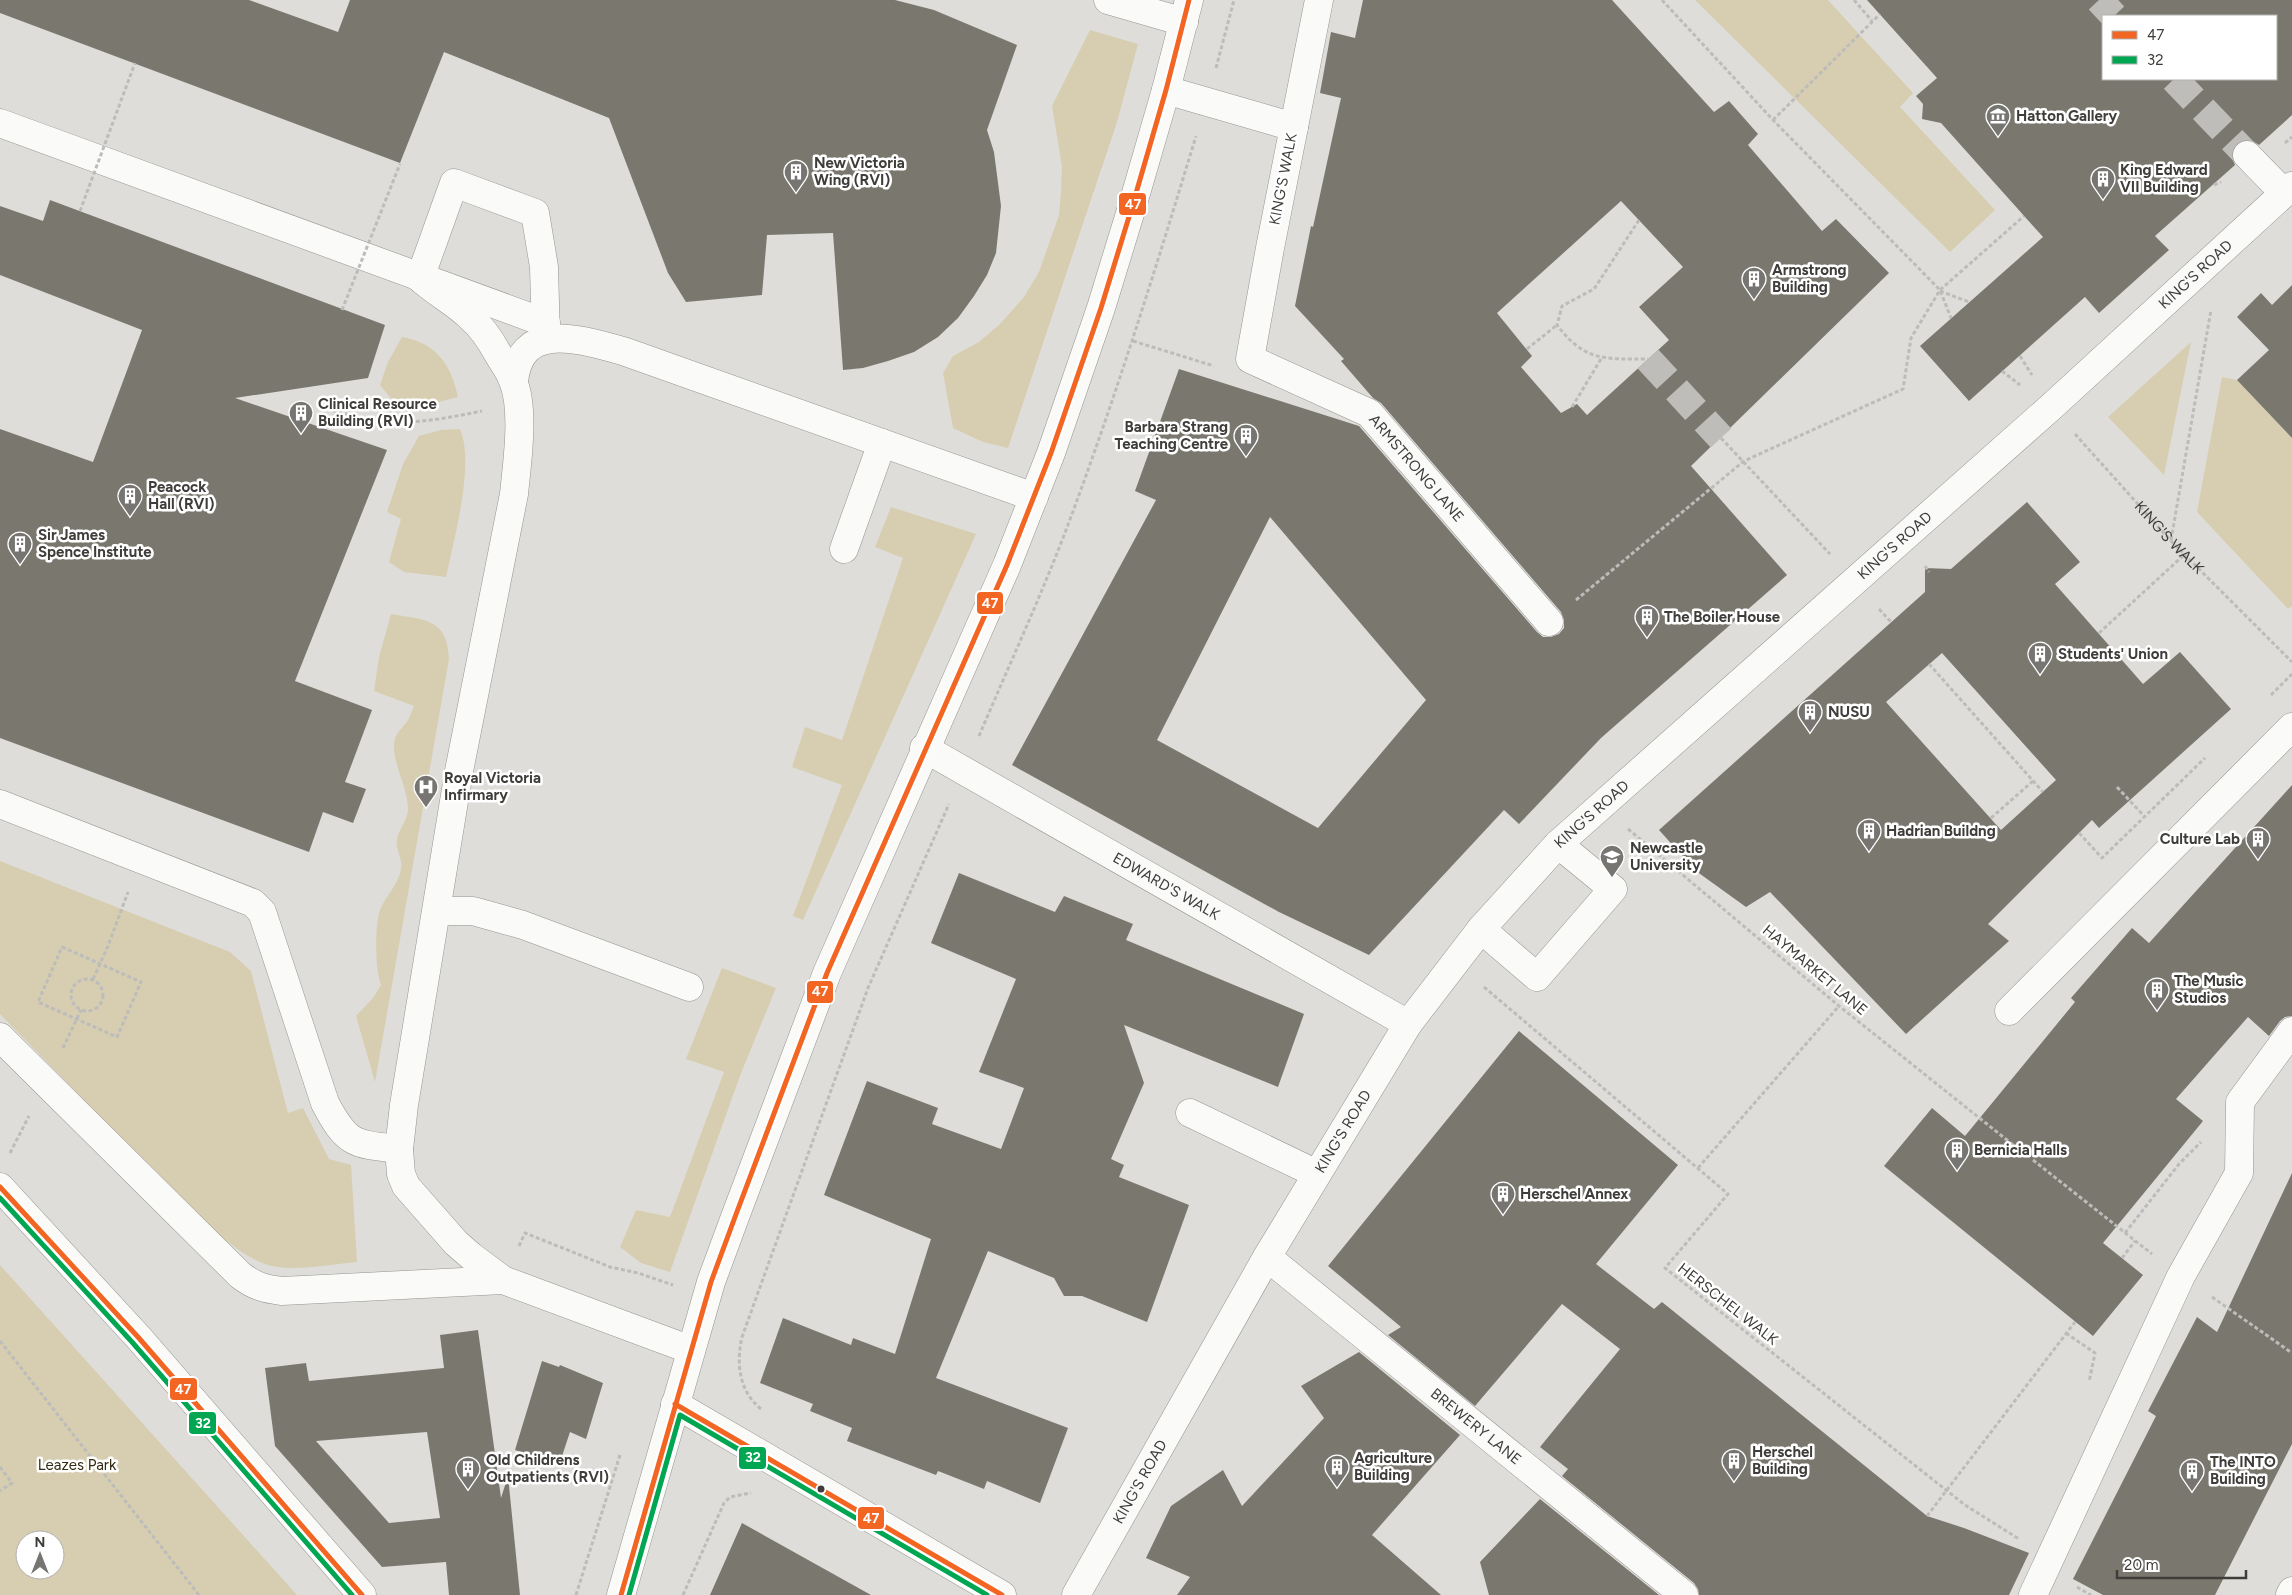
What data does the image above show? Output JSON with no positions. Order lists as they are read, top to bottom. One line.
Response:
{"streets":{"street":["KING'S WALK","KING'S ROAD","ARMSTRONG LANE","EDWARD'S WALK","BREWERY LANE"],"path":["HAYMARKET LANE","HERSCHEL WALK"]},"crossings":[["KING'S WALK","KING'S ROAD"],["KING'S WALK","ARMSTRONG LANE"],["KING'S ROAD","EDWARD'S WALK"],["KING'S ROAD","HAYMARKET LANE"],["KING'S ROAD","HERSCHEL WALK"],["KING'S ROAD","BREWERY LANE"]],"parks":["Leazes Park"],"places":{"museum":["Hatton Gallery"],"building":["New Victoria Wing (RVI)","King Edward VII Building","Armstrong Building","Clinical Resource Building (RVI)","Barbara Strang Teaching Centre","Peacock Hall (RVI)","Sir James Spence Institute","The Boiler House","Students' Union","NUSU","Hadrian Buildng","Culture Lab","The Music Studios","Bernicia Halls","Herschel Annex","Herschel Building","Agriculture Building","Old Childrens Outpatients (RVI)","The INTO Building"],"hospital":["Royal Victoria Infirmary"],"school or university":["Newcastle University"]},"lines":["transit line 47","transit line 32"],"legend":["47","32"],"scale_bar":"20 m","north":"top"}
